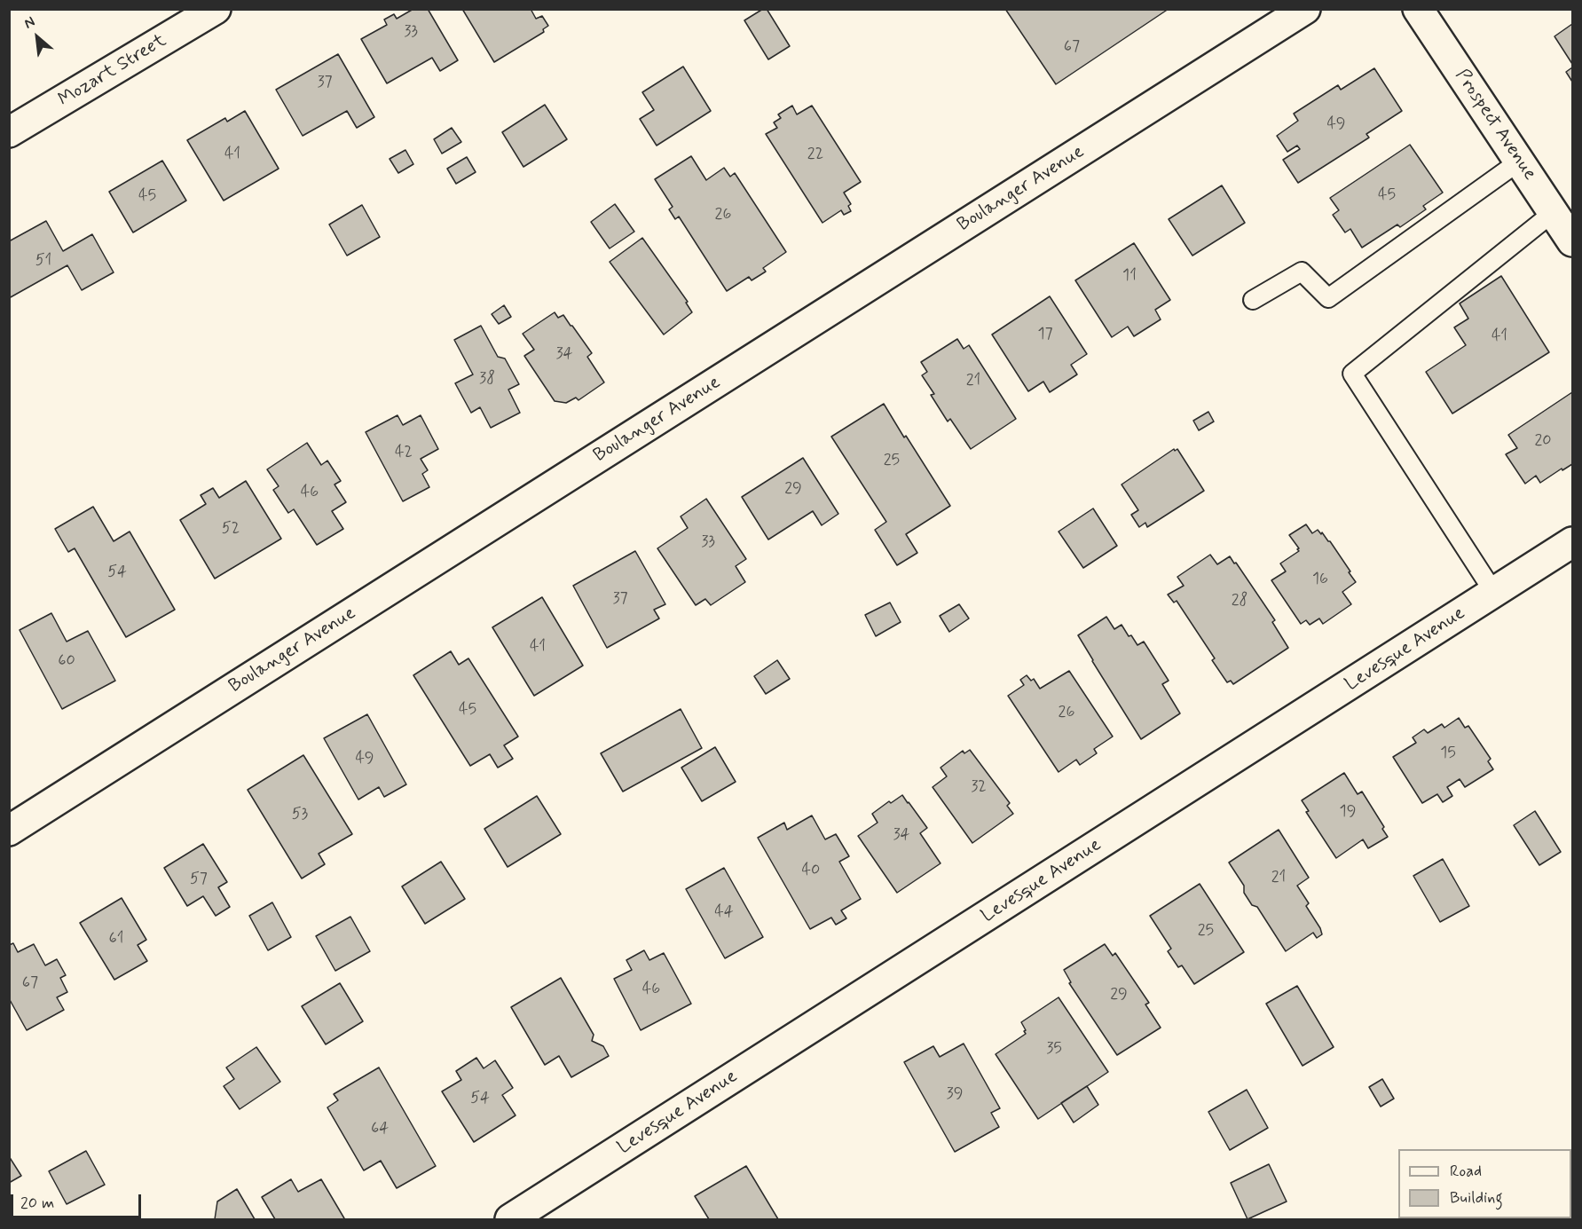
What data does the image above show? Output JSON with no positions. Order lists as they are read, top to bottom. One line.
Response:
{"streets":{"street":["Mozart Street","Prospect Avenue","Boulanger Avenue","Levesque Avenue"]},"house_numbers":["33","67","37","49","41","22","45","45","26","51","11","17","41","34","38","21","20","42","25","29","46","52","33","54","16","37","28","41","60","45","26","15","49","32","19","53","34","40","21","57","44","25","61","67","46","29","35","39","54","64"],"legend":["Road","Building"],"scale_bar":"20 m","north":"top left"}
